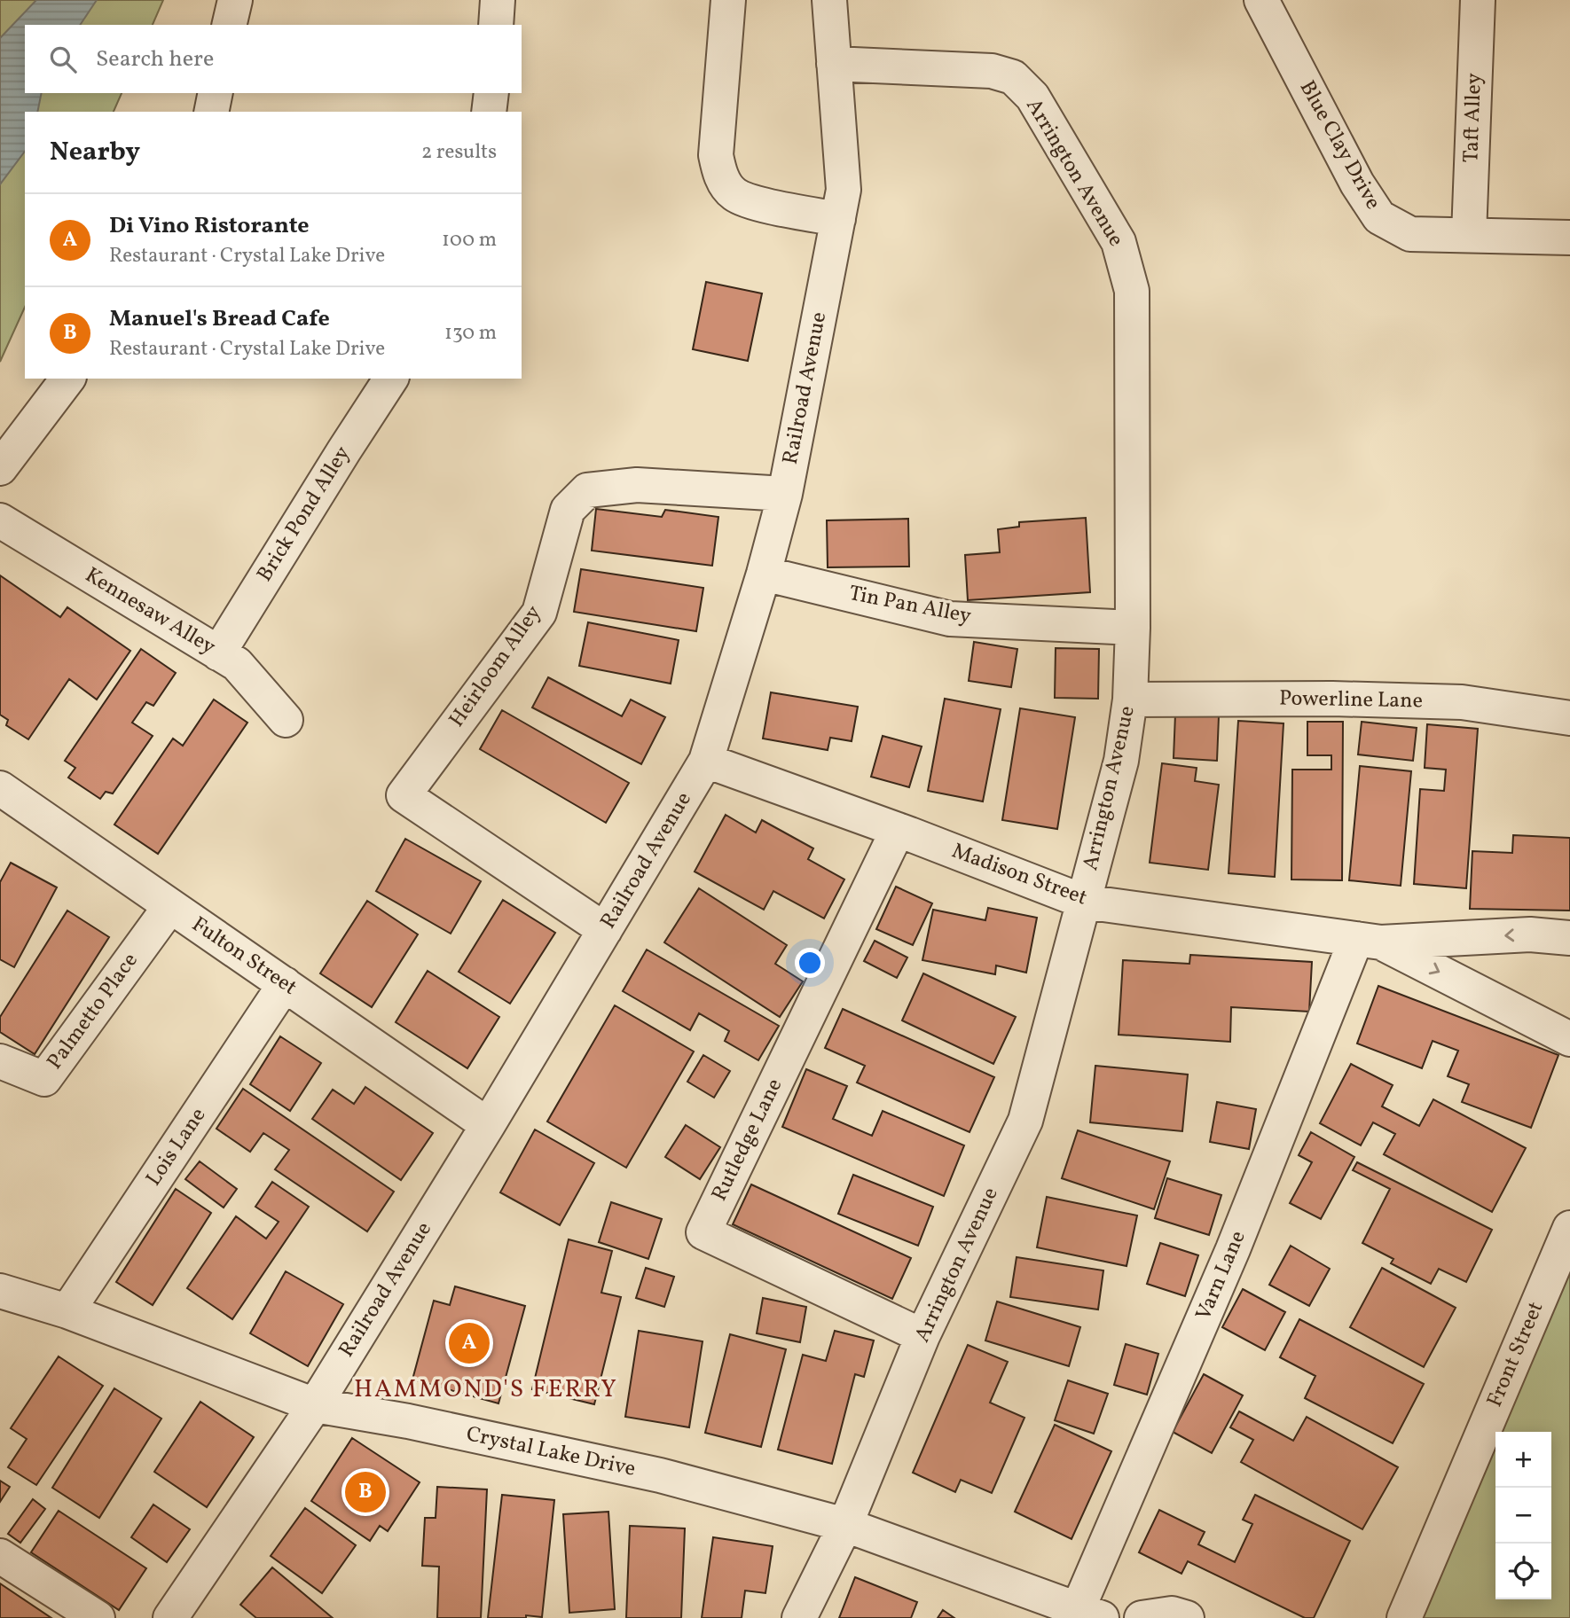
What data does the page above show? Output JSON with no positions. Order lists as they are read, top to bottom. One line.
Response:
{"streets":{"street":["Taft Alley","Blue Clay Drive","Arrington Avenue","Railroad Avenue","Brick Pond Alley","Tin Pan Alley","Kennesaw Alley","Heirloom Alley","Powerline Lane","Madison Street","Fulton Street","Palmetto Place","Rutledge Lane","Lois Lane","Varn Lane","Front Street","Crystal Lake Drive"]},"crossings":[["Taft Alley","Blue Clay Drive"],["Arrington Avenue","Railroad Avenue"],["Arrington Avenue","Tin Pan Alley"],["Arrington Avenue","Powerline Lane"],["Arrington Avenue","Madison Street"],["Arrington Avenue","Rutledge Lane"],["Arrington Avenue","Crystal Lake Drive"],["Railroad Avenue","Tin Pan Alley"],["Railroad Avenue","Heirloom Alley"],["Railroad Avenue","Madison Street"],["Railroad Avenue","Fulton Street"],["Railroad Avenue","Crystal Lake Drive"],["Brick Pond Alley","Kennesaw Alley"],["Madison Street","Rutledge Lane"],["Madison Street","Varn Lane"],["Fulton Street","Palmetto Place"],["Fulton Street","Lois Lane"],["Lois Lane","Crystal Lake Drive"],["Varn Lane","Crystal Lake Drive"]],"districts":["HAMMOND'S FERRY"],"page":{"search":"Search here","heading":["Nearby","2 results"],"list":[{"mark":"A","name":"Di Vino Ristorante","note":"Restaurant · Crystal Lake Drive","value":"100 m"},{"mark":"B","name":"Manuel's Bread Cafe","note":"Restaurant · Crystal Lake Drive","value":"130 m"}],"pins":["A","B"],"map_buttons":["+","−"]}}
